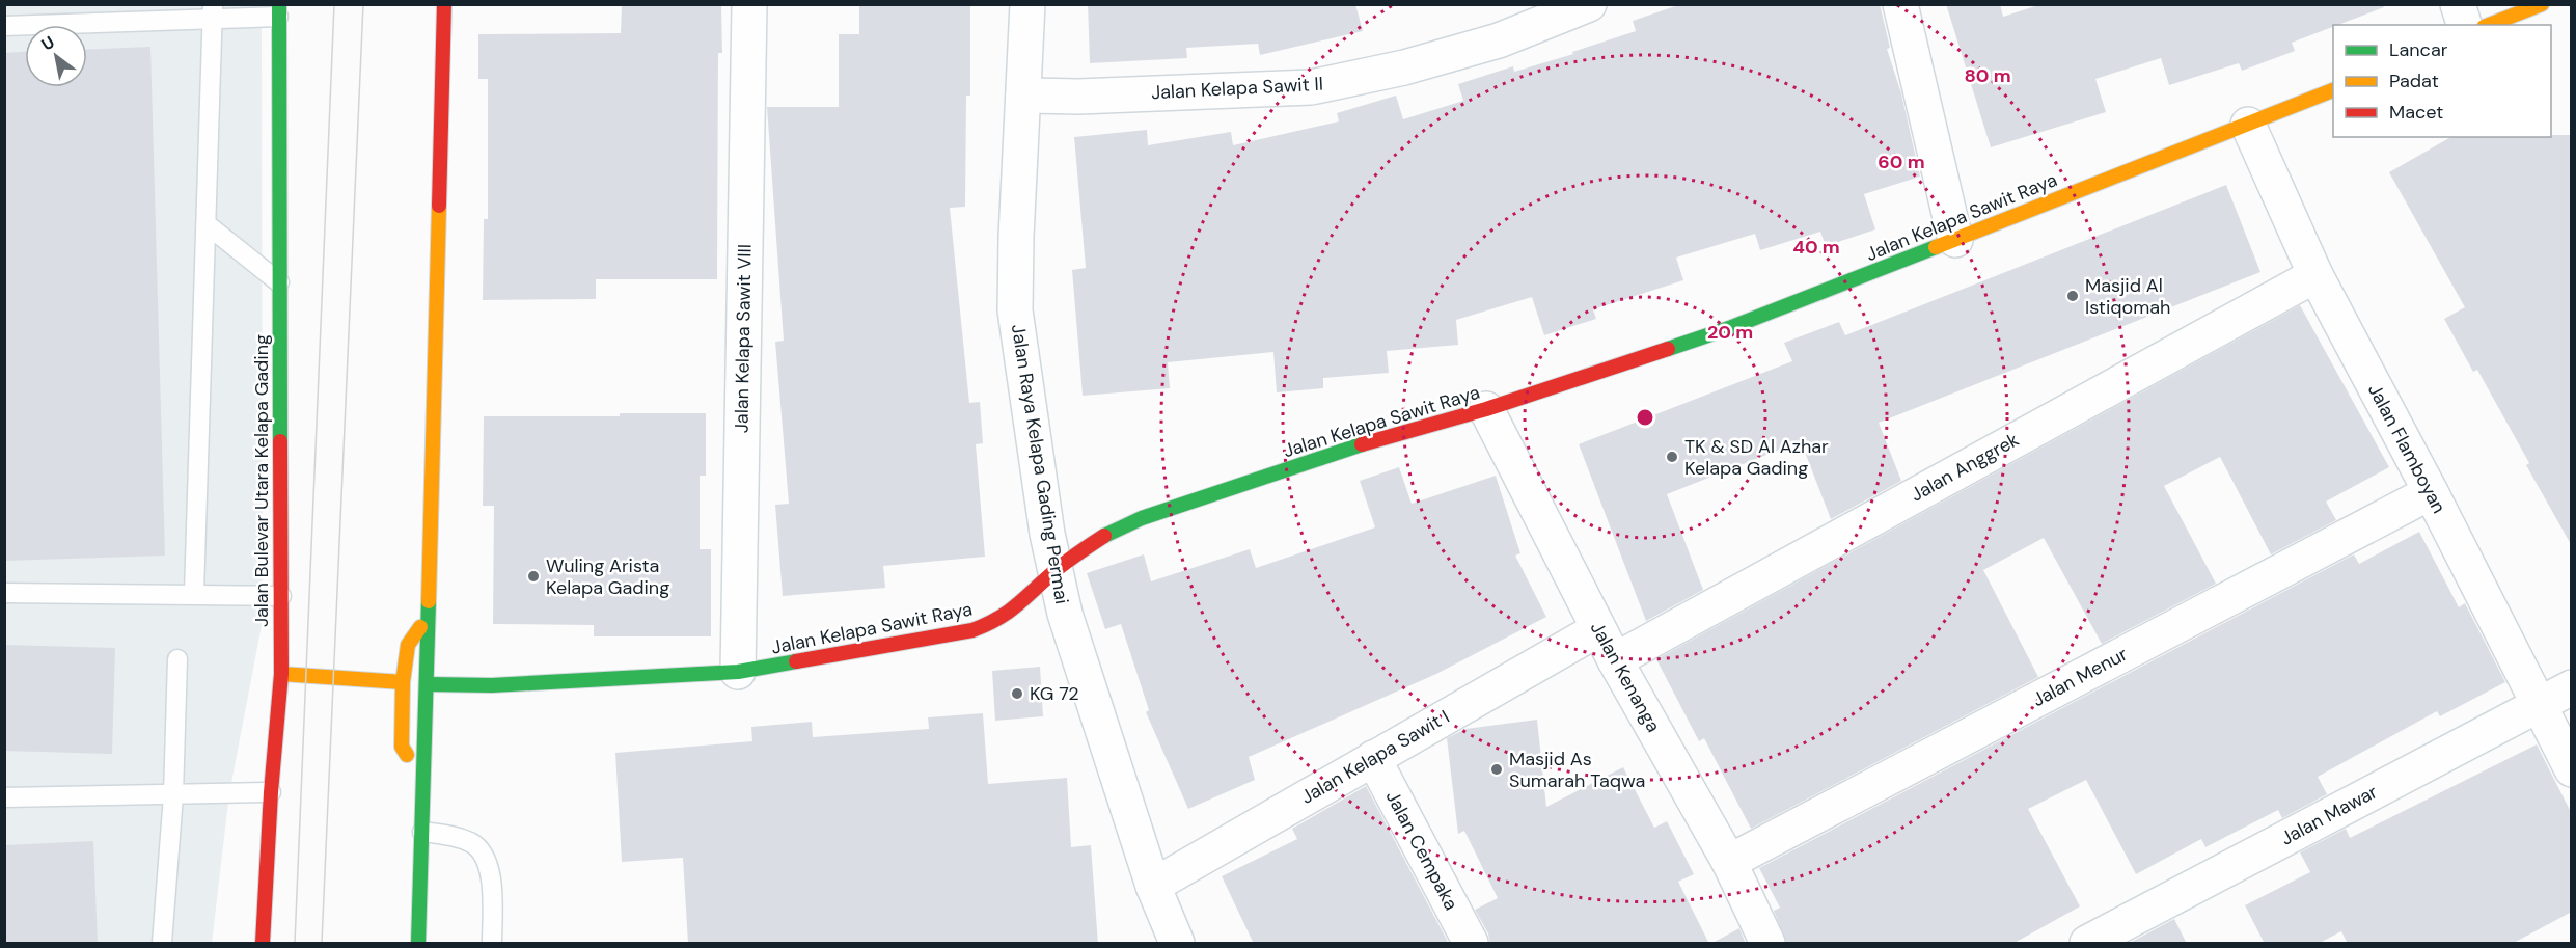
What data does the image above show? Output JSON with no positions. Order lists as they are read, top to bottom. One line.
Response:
{"streets":{"main road":["Jalan Kelapa Sawit Raya","Jalan Bulevar Utara Kelapa Gading"],"street":["Jalan Kelapa Sawit II","Jalan Kelapa Sawit VIII","Jalan Flamboyan","Jalan Raya Kelapa Gading Permai","Jalan Anggrek","Jalan Kenanga","Jalan Menur","Jalan Kelapa Sawit I","Jalan Mawar","Jalan Cempaka"]},"crossings":[["Jalan Kelapa Sawit II","Jalan Raya Kelapa Gading Permai"],["Jalan Kelapa Sawit Raya","Jalan Kelapa Sawit VIII"],["Jalan Kelapa Sawit Raya","Jalan Flamboyan"],["Jalan Kelapa Sawit Raya","Jalan Raya Kelapa Gading Permai"],["Jalan Kelapa Sawit Raya","Jalan Kenanga"],["Jalan Flamboyan","Jalan Anggrek"],["Jalan Flamboyan","Jalan Menur"],["Jalan Flamboyan","Jalan Mawar"],["Jalan Raya Kelapa Gading Permai","Jalan Kelapa Sawit I"],["Jalan Anggrek","Jalan Kenanga"],["Jalan Kenanga","Jalan Menur"],["Jalan Kenanga","Jalan Kelapa Sawit I"],["Jalan Kelapa Sawit I","Jalan Cempaka"]],"places":["Masjid Al Istiqomah","TK & SD Al Azhar Kelapa Gading","Wuling Arista Kelapa Gading","KG 72","Masjid As Sumarah Taqwa"],"legend":["Lancar","Padat","Macet"],"north":"top left","rings":["80 m","60 m","40 m","20 m"]}
